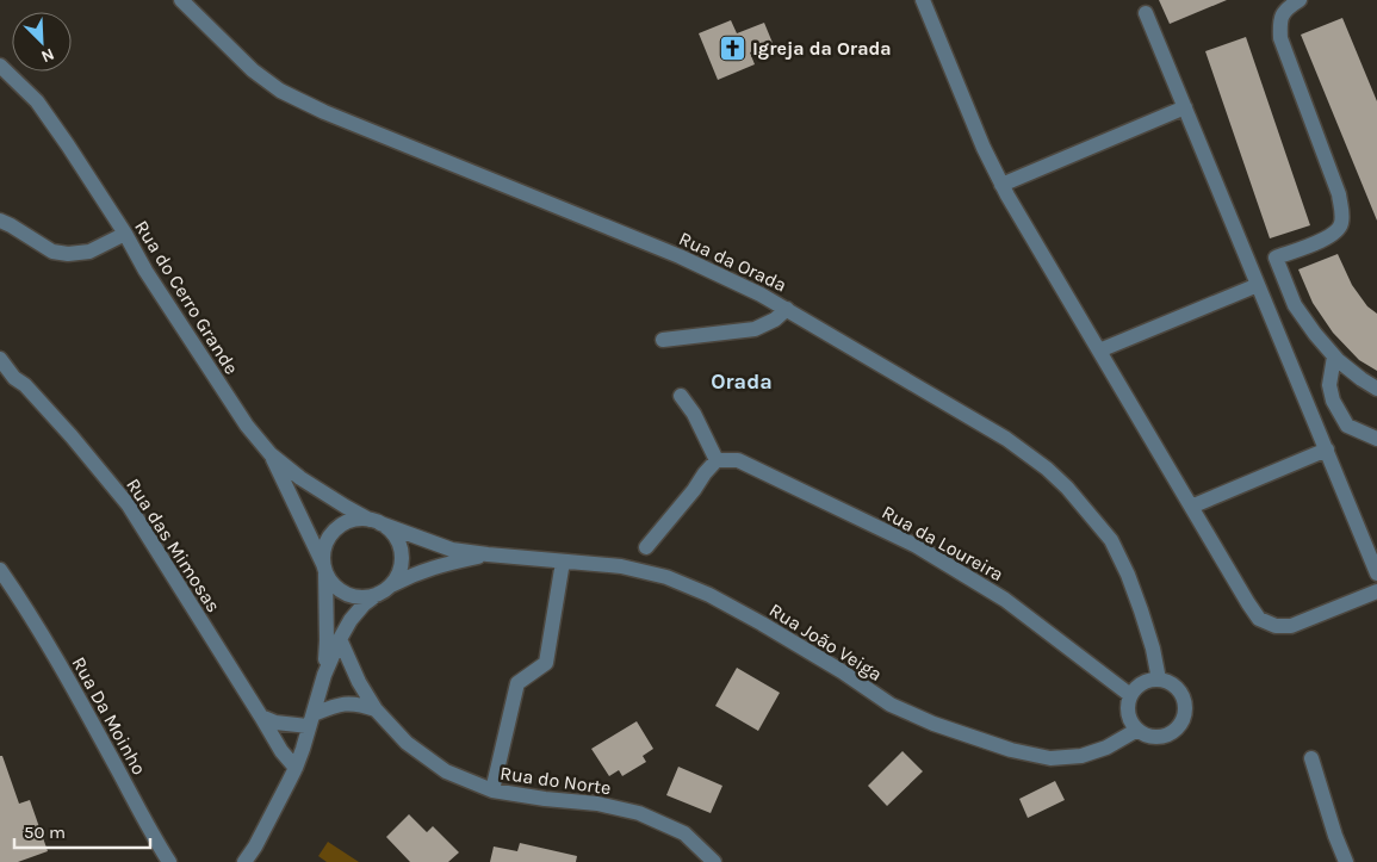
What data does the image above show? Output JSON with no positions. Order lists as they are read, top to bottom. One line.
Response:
{"streets":{"street":["Rua da Orada","Rua do Cerro Grande","Rua da Loureira","Rua das Mimosas","Rua João Veiga","Rua Da Moinho","Rua do Norte"]},"crossings":[["Rua da Orada","Rua da Loureira"],["Rua da Orada","Rua João Veiga"],["Rua da Loureira","Rua João Veiga"]],"districts":["Orada"],"places":{"church":["Igreja da Orada"]},"scale_bar":"50 m","north":"bottom right"}
